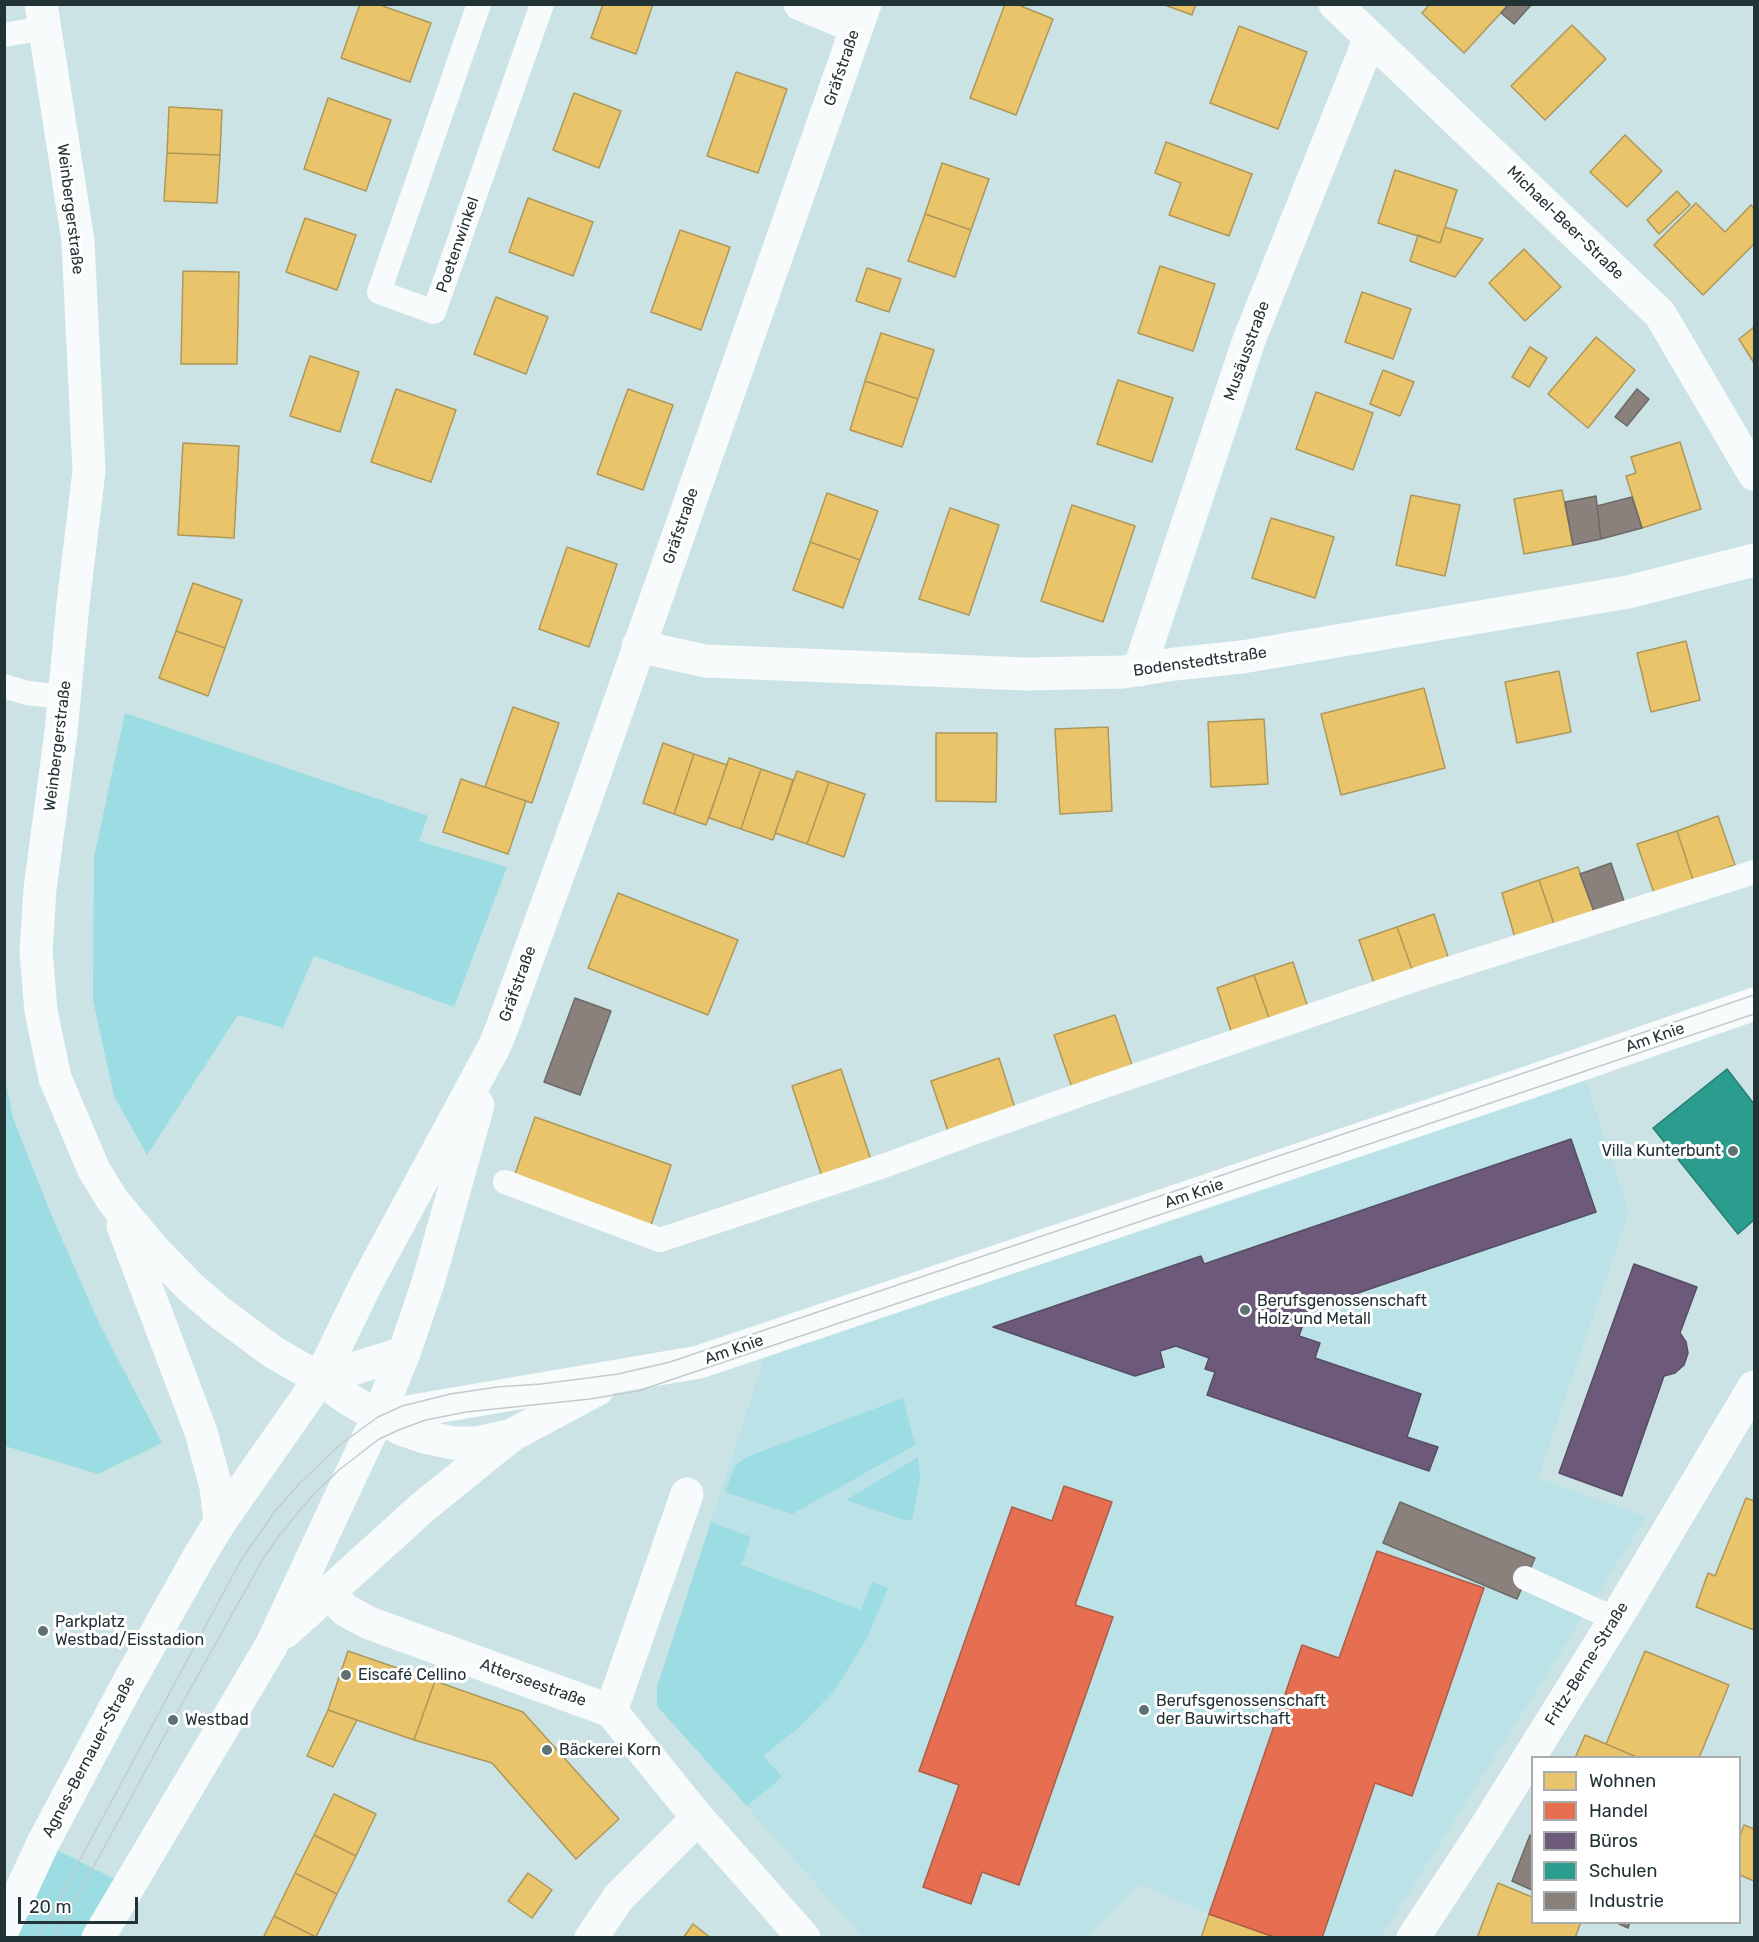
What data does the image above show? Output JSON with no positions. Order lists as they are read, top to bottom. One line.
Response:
{"streets":{"street":["Gräfstraße","Weinbergerstraße","Michael-Beer-Straße","Musäusstraße","Bodenstedtstraße","Am Knie","Fritz-Berne-Straße","Atterseestraße","Agnes-Bernauer-Straße"],"lane":["Poetenwinkel"]},"crossings":[["Gräfstraße","Weinbergerstraße"],["Gräfstraße","Bodenstedtstraße"],["Gräfstraße","Am Knie"],["Gräfstraße","Agnes-Bernauer-Straße"],["Weinbergerstraße","Am Knie"],["Weinbergerstraße","Agnes-Bernauer-Straße"],["Michael-Beer-Straße","Musäusstraße"],["Musäusstraße","Bodenstedtstraße"],["Am Knie","Atterseestraße"]],"places":["Villa Kunterbunt","Berufsgenossenschaft Holz und Metall","Parkplatz Westbad/Eisstadion","Eiscafé Cellino","Berufsgenossenschaft der Bauwirtschaft","Westbad","Bäckerei Korn"],"legend":["Wohnen","Handel","Büros","Schulen","Industrie"],"scale_bar":"20 m"}
